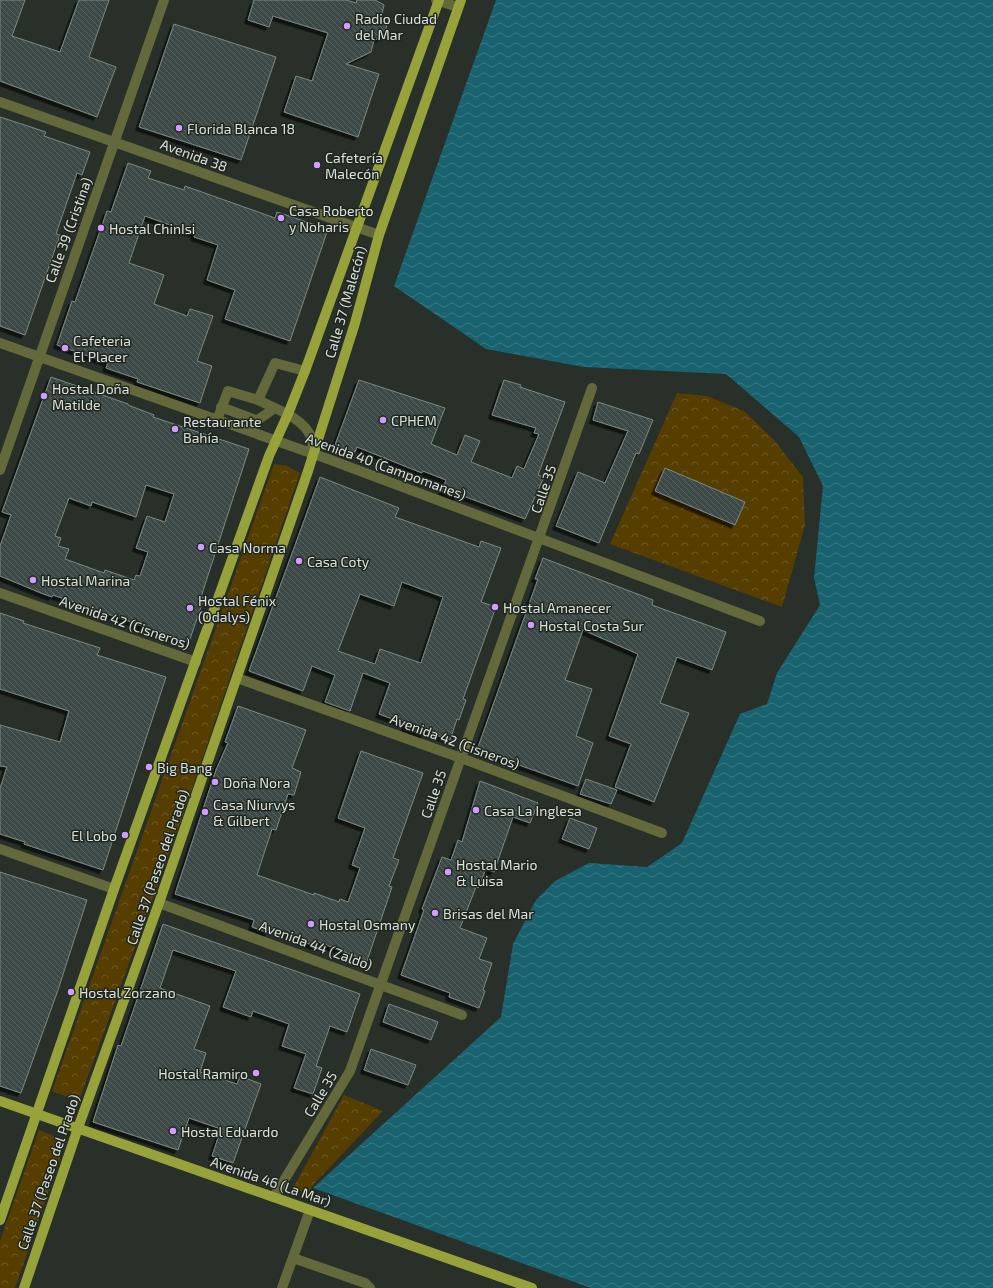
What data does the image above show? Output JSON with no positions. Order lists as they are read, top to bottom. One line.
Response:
{"streets":{"main road":["Calle 37 (Malecón)","Calle 37 (Paseo del Prado)","Avenida 46 (La Mar)"],"street":["Avenida 38","Calle 39 (Cristina)","Avenida 40 (Campomanes)","Calle 35","Avenida 42 (Cisneros)","Avenida 44 (Zaldo)"]},"crossings":[["Avenida 38","Calle 39 (Cristina)"],["Avenida 38","Calle 37 (Malecón)"],["Calle 39 (Cristina)","Avenida 40 (Campomanes)"],["Calle 37 (Malecón)","Avenida 40 (Campomanes)"],["Calle 37 (Malecón)","Calle 37 (Paseo del Prado)"],["Avenida 40 (Campomanes)","Calle 35"],["Avenida 40 (Campomanes)","Calle 37 (Paseo del Prado)"],["Calle 35","Avenida 42 (Cisneros)"],["Calle 35","Avenida 44 (Zaldo)"],["Calle 35","Avenida 46 (La Mar)"],["Avenida 42 (Cisneros)","Calle 37 (Paseo del Prado)"],["Calle 37 (Paseo del Prado)","Avenida 44 (Zaldo)"],["Calle 37 (Paseo del Prado)","Avenida 46 (La Mar)"]],"places":["Radio Ciudad del Mar","Florida Blanca 18","Cafetería Malecón","Casa Roberto y Noharis","Hostal ChinIsi","Cafeteria El Placer","Hostal Doña Matilde","CPHEM","Restaurante Bahía","Casa Norma","Casa Coty","Hostal Marina","Hostal Amanecer","Hostal Fénix (Odalys)","Hostal Costa Sur","Big Bang","Doña Nora","Casa La Inglesa","Casa Niurvys & Gilbert","El Lobo","Hostal Mario & Luisa","Brisas del Mar","Hostal Osmany","Hostal Zorzano","Hostal Ramiro","Hostal Eduardo"]}
